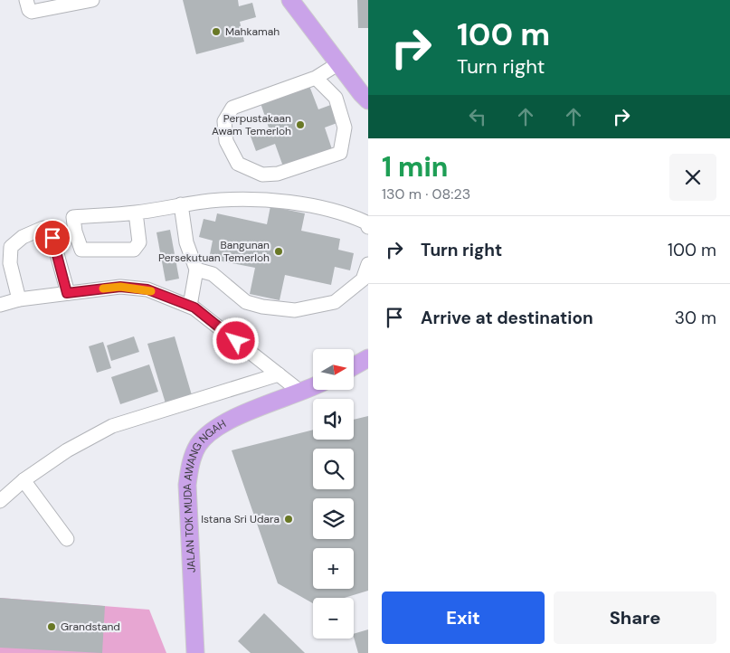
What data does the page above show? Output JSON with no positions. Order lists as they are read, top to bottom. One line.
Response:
{"streets":{"main road":["JALAN TOK MUDA AWANG NGAH"]},"places":["Mahkamah","Perpustakaan Awam Temerloh","Bangunan Persekutuan Temerloh","Istana Sri Udara","Grandstand"],"north":"right","page":{"turn":["100 m","Turn right"],"heading":["1 min","130 m · 08:23"],"list":[{"name":"Turn right","value":"100 m"},{"name":"Arrive at destination","value":"30 m"}],"map_buttons":["+","−"],"buttons":["Exit","Share"]}}
